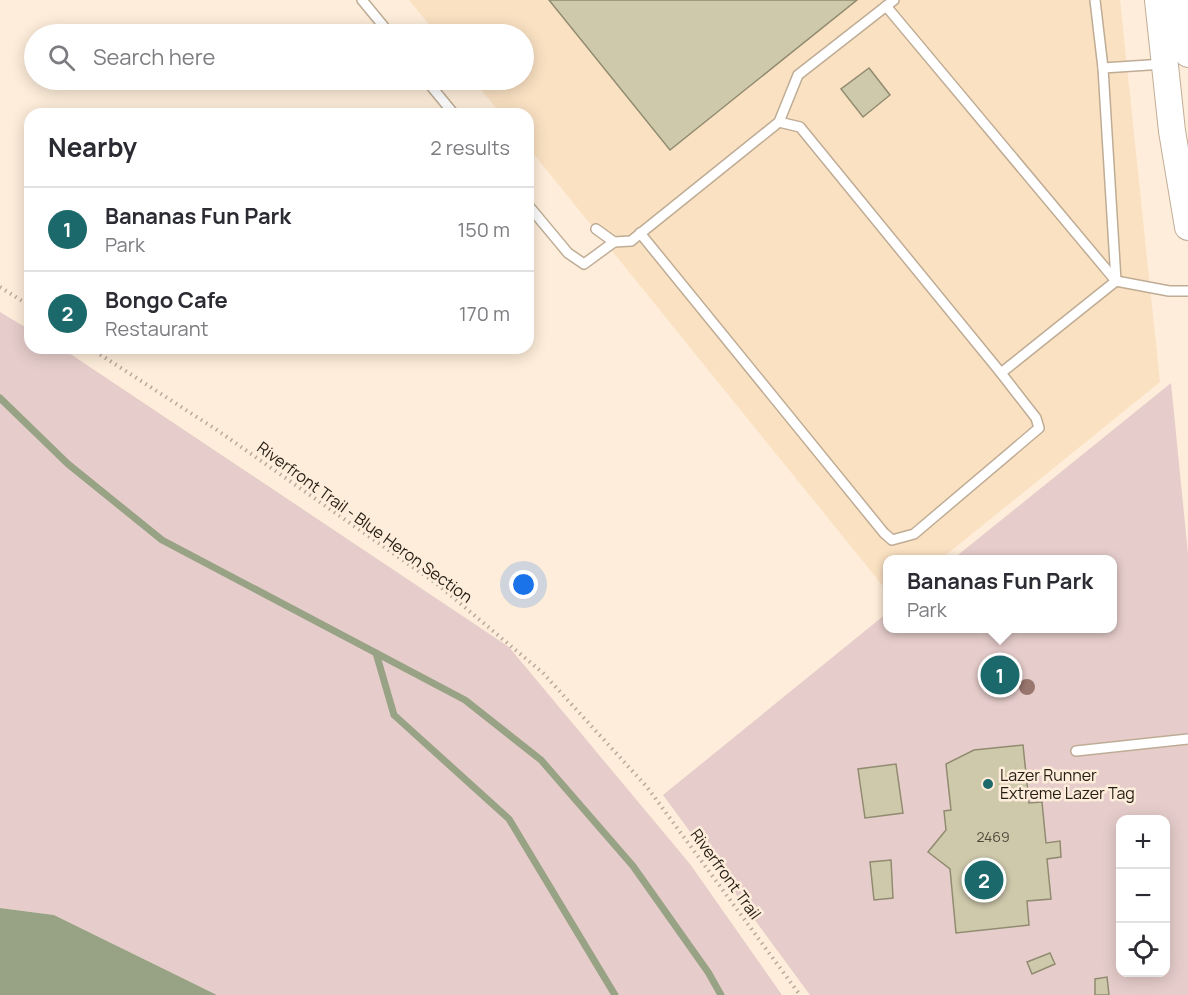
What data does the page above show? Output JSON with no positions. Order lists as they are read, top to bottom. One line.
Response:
{"streets":{"path":["Riverfront Trail - Blue Heron Section","Riverfront Trail"]},"crossings":[["Riverfront Trail - Blue Heron Section","Riverfront Trail"]],"places":["Lazer Runner Extreme Lazer Tag"],"house_numbers":["2469"],"page":{"search":"Search here","heading":["Nearby","2 results"],"list":[{"mark":"1","name":"Bananas Fun Park","note":"Park","value":"150 m"},{"mark":"2","name":"Bongo Cafe","note":"Restaurant","value":"170 m"}],"popup":["Bananas Fun Park","Park"],"pins":["1","2"],"map_buttons":["+","−"]}}
